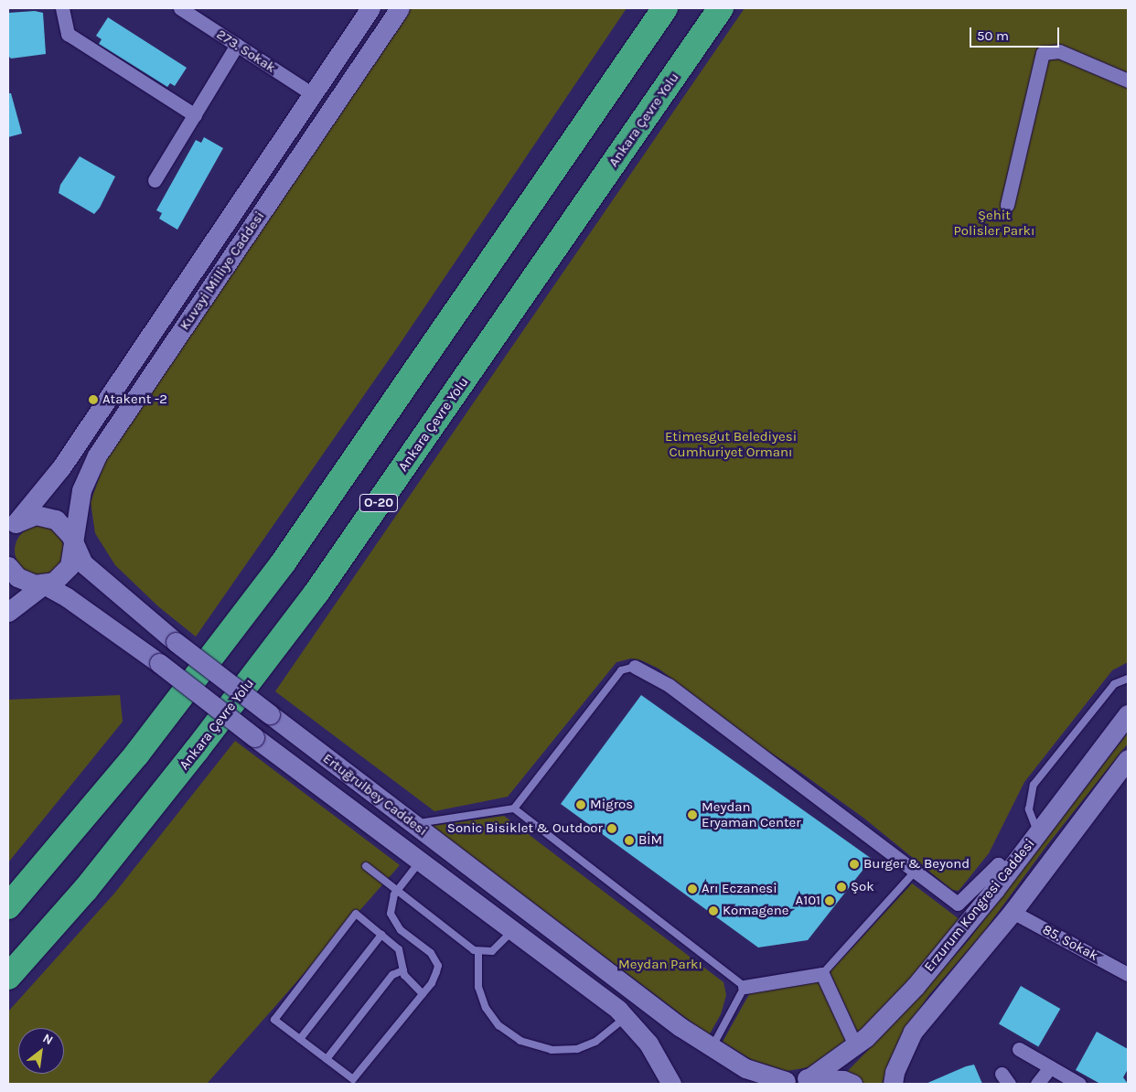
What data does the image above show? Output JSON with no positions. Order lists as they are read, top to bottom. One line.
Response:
{"streets":{"highway":["Ankara Çevre Yolu","O-20"],"main road":["Kuvayi Milliye Caddesi","Ertuğrulbey Caddesi","Erzurum Kongresi Caddesi"],"street":["273. Sokak","85. Sokak"]},"crossings":[["273. Sokak","Kuvayi Milliye Caddesi"],["Kuvayi Milliye Caddesi","Ertuğrulbey Caddesi"],["Erzurum Kongresi Caddesi","85. Sokak"]],"parks":["Şehit Polisler Parkı","Etimesgut Belediyesi Cumhuriyet Ormanı","Meydan Parkı"],"places":["Atakent -2","Migros","Meydan Eryaman Center","Sonic Bisiklet & Outdoor","BİM","Burger & Beyond","Şok","Arı Eczanesi","A101","Komagene"],"scale_bar":"50 m","north":"top right"}
